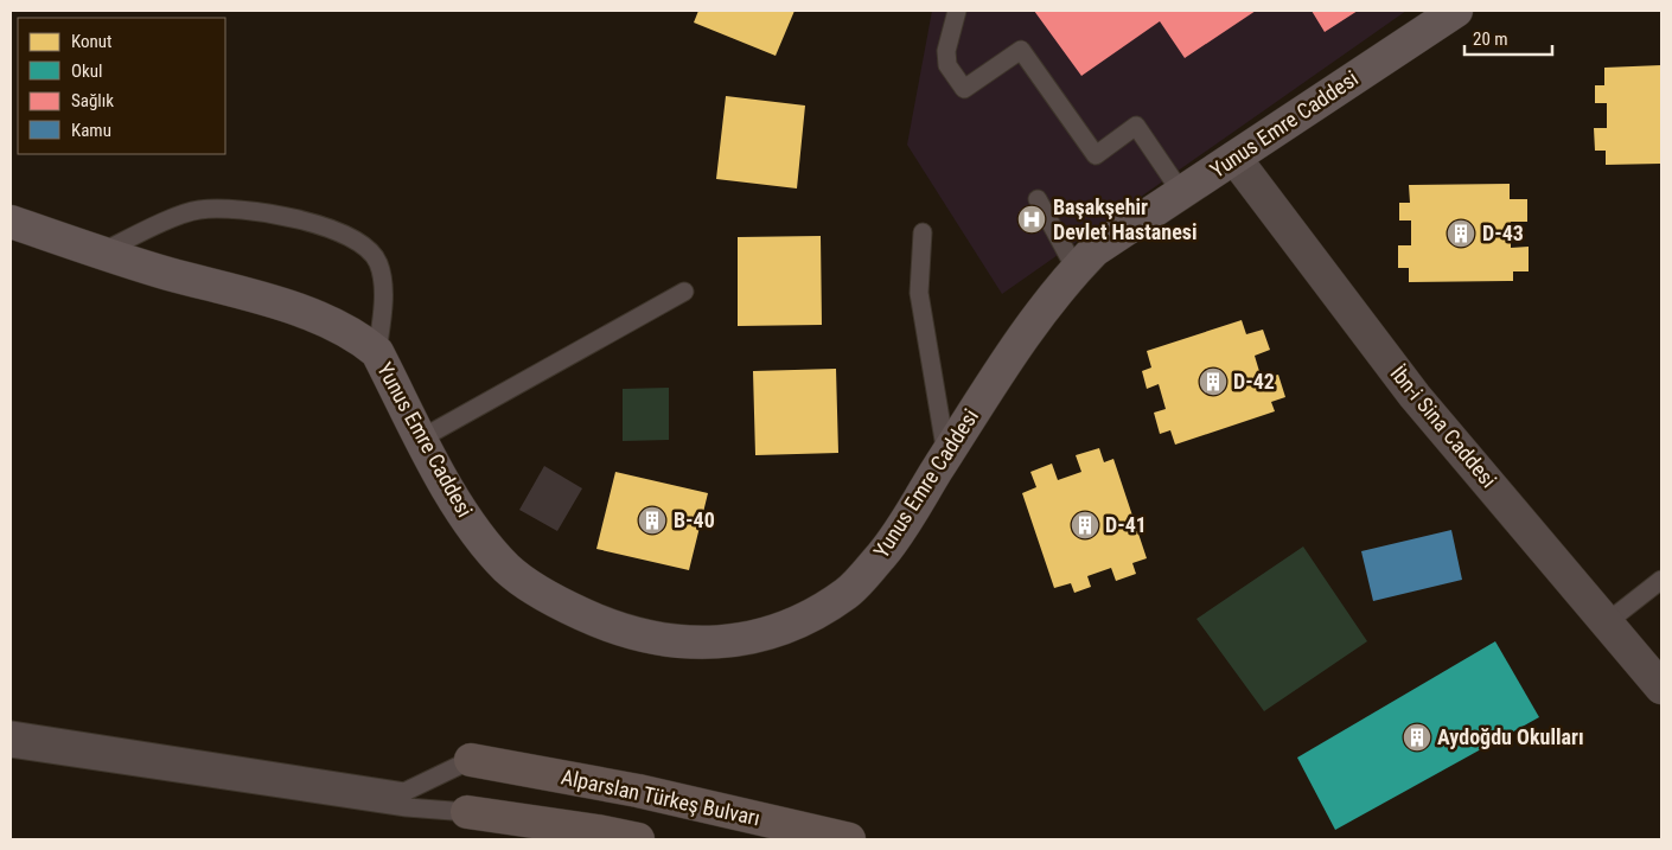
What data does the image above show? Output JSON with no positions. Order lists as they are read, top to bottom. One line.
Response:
{"streets":{"main road":["Alparslan Türkeş Bulvarı"],"street":["Yunus Emre Caddesi","İbn-i Sina Caddesi"]},"crossings":[["Yunus Emre Caddesi","İbn-i Sina Caddesi"]],"places":{"hospital":["Başakşehir Devlet Hastanesi"],"building":["D-43","D-42","B-40","D-41","Aydoğdu Okulları"]},"legend":["Konut","Okul","Sağlık","Kamu"],"scale_bar":"20 m"}
